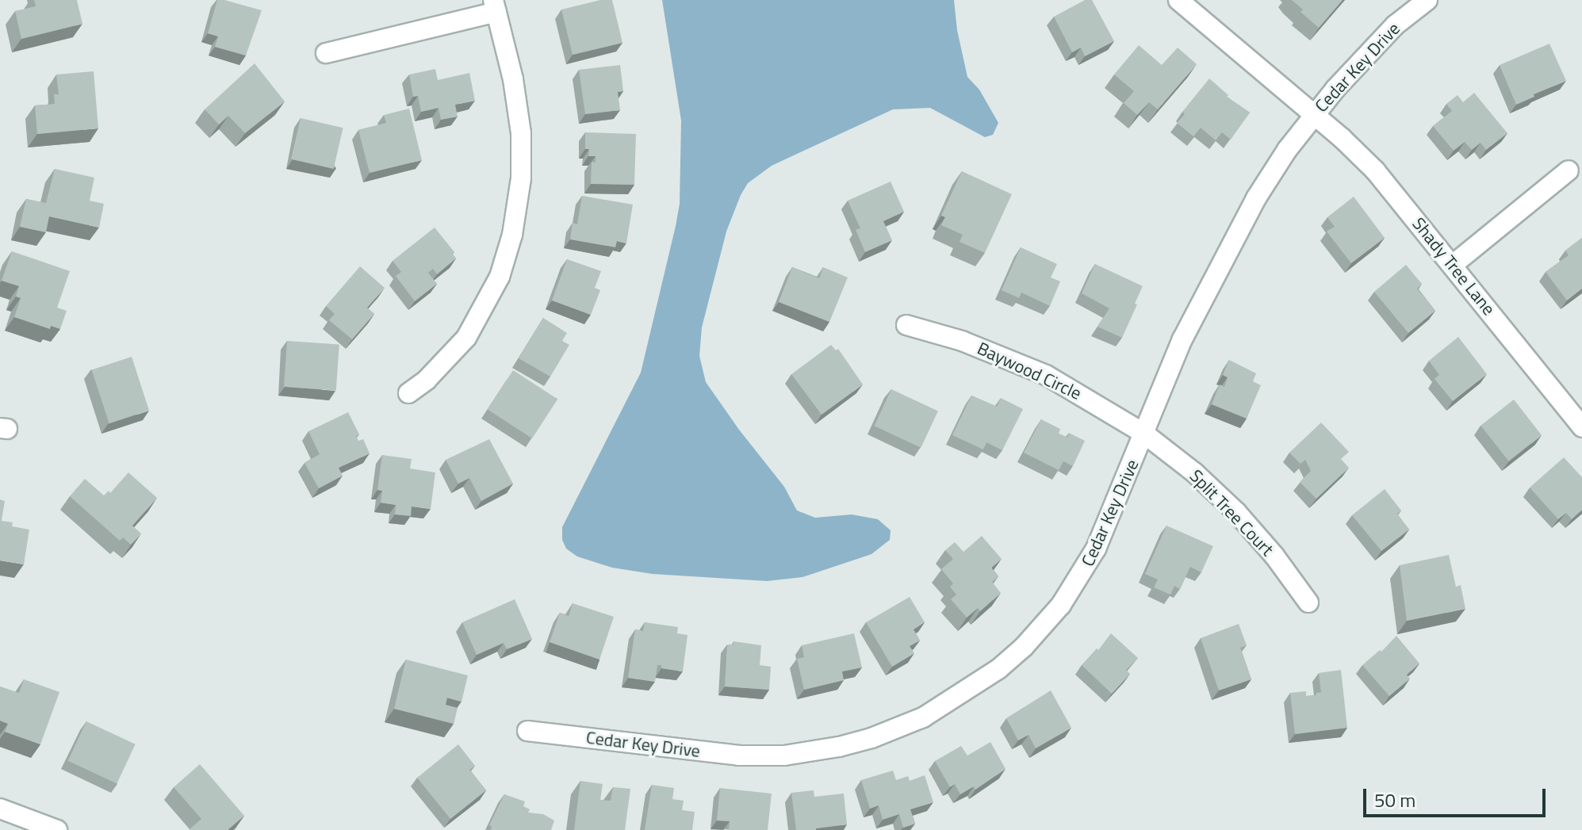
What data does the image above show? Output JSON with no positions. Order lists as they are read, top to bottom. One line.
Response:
{"streets":{"street":["Cedar Key Drive","Shady Tree Lane","Baywood Circle","Split Tree Court"]},"crossings":[["Cedar Key Drive","Shady Tree Lane"],["Cedar Key Drive","Baywood Circle"],["Cedar Key Drive","Split Tree Court"],["Baywood Circle","Split Tree Court"]],"scale_bar":"50 m"}
